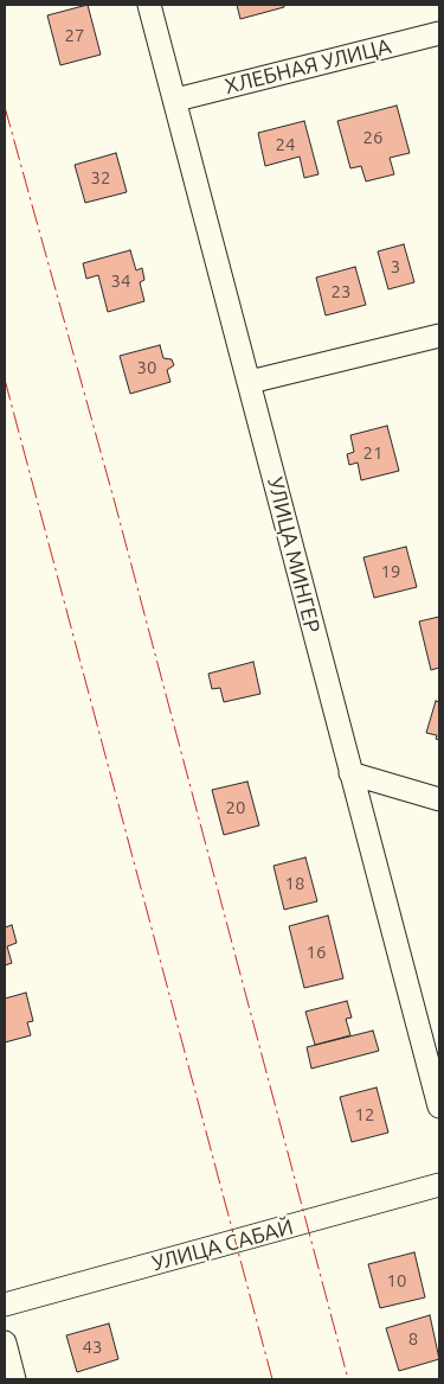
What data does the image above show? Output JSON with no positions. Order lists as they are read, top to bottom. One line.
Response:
{"streets":{"street":["ХЛЕБНАЯ УЛИЦА","УЛИЦА МИНГЕР","УЛИЦА САБАЙ"]},"crossings":[["ХЛЕБНАЯ УЛИЦА","УЛИЦА МИНГЕР"]],"house_numbers":["27","26","24","32","3","34","23","30","21","19","20","18","16","12","10","8","43"]}
